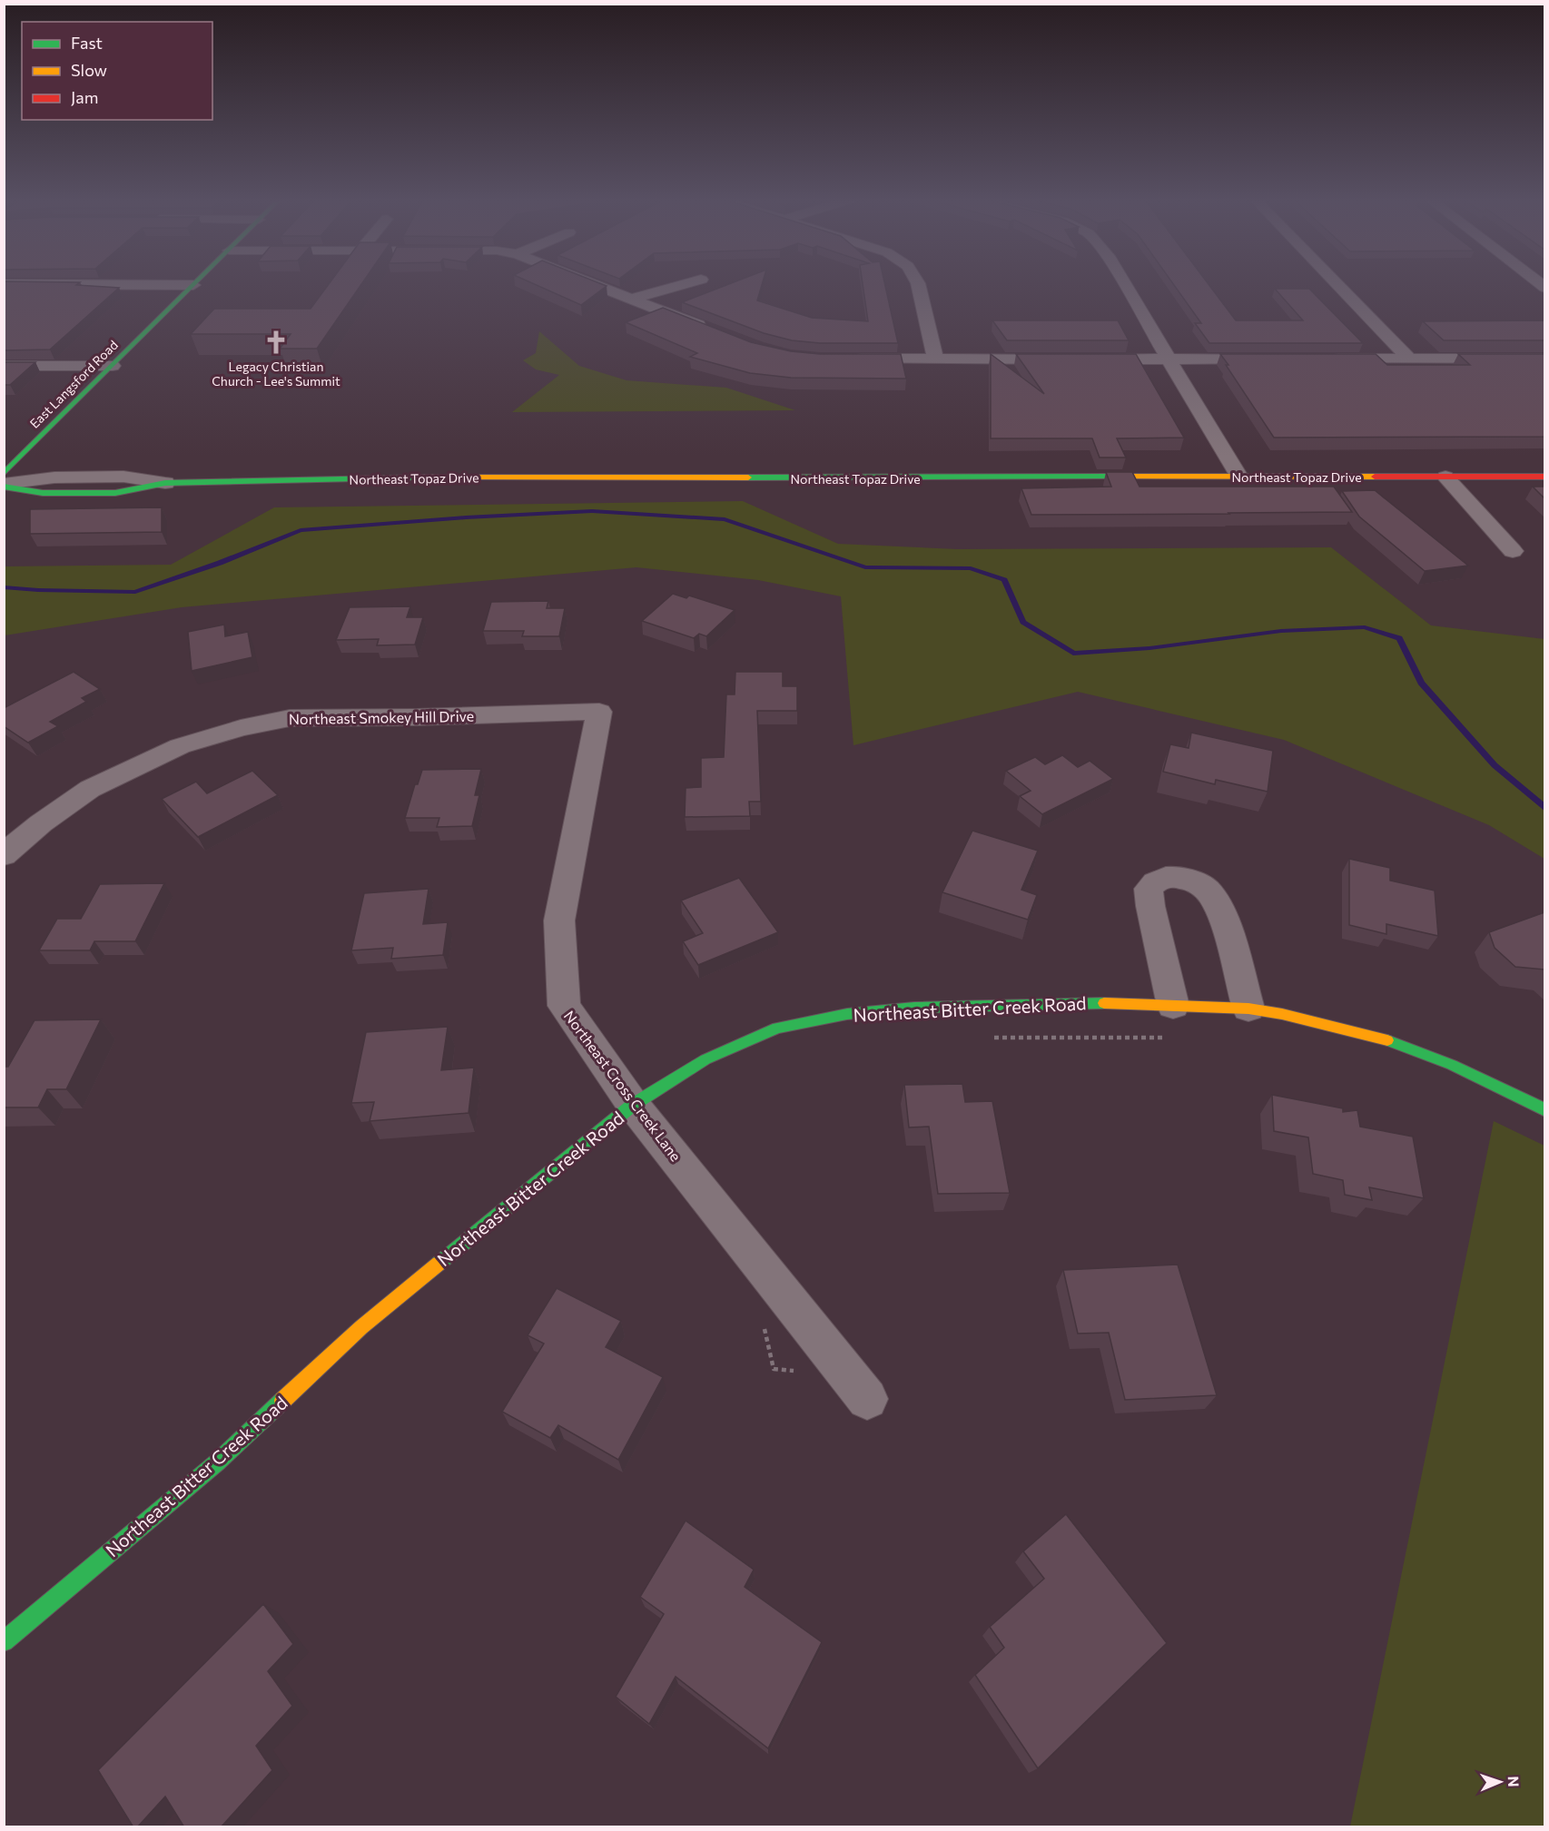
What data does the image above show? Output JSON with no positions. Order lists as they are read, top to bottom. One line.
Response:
{"streets":{"street":["East Langsford Road","Northeast Topaz Drive","Northeast Smokey Hill Drive","Northeast Bitter Creek Road","Northeast Cross Creek Lane"]},"crossings":[["Northeast Smokey Hill Drive","Northeast Cross Creek Lane"],["Northeast Bitter Creek Road","Northeast Cross Creek Lane"]],"places":{"church":["Legacy Christian Church - Lee's Summit"]},"legend":["Fast","Slow","Jam"],"north":"right"}
